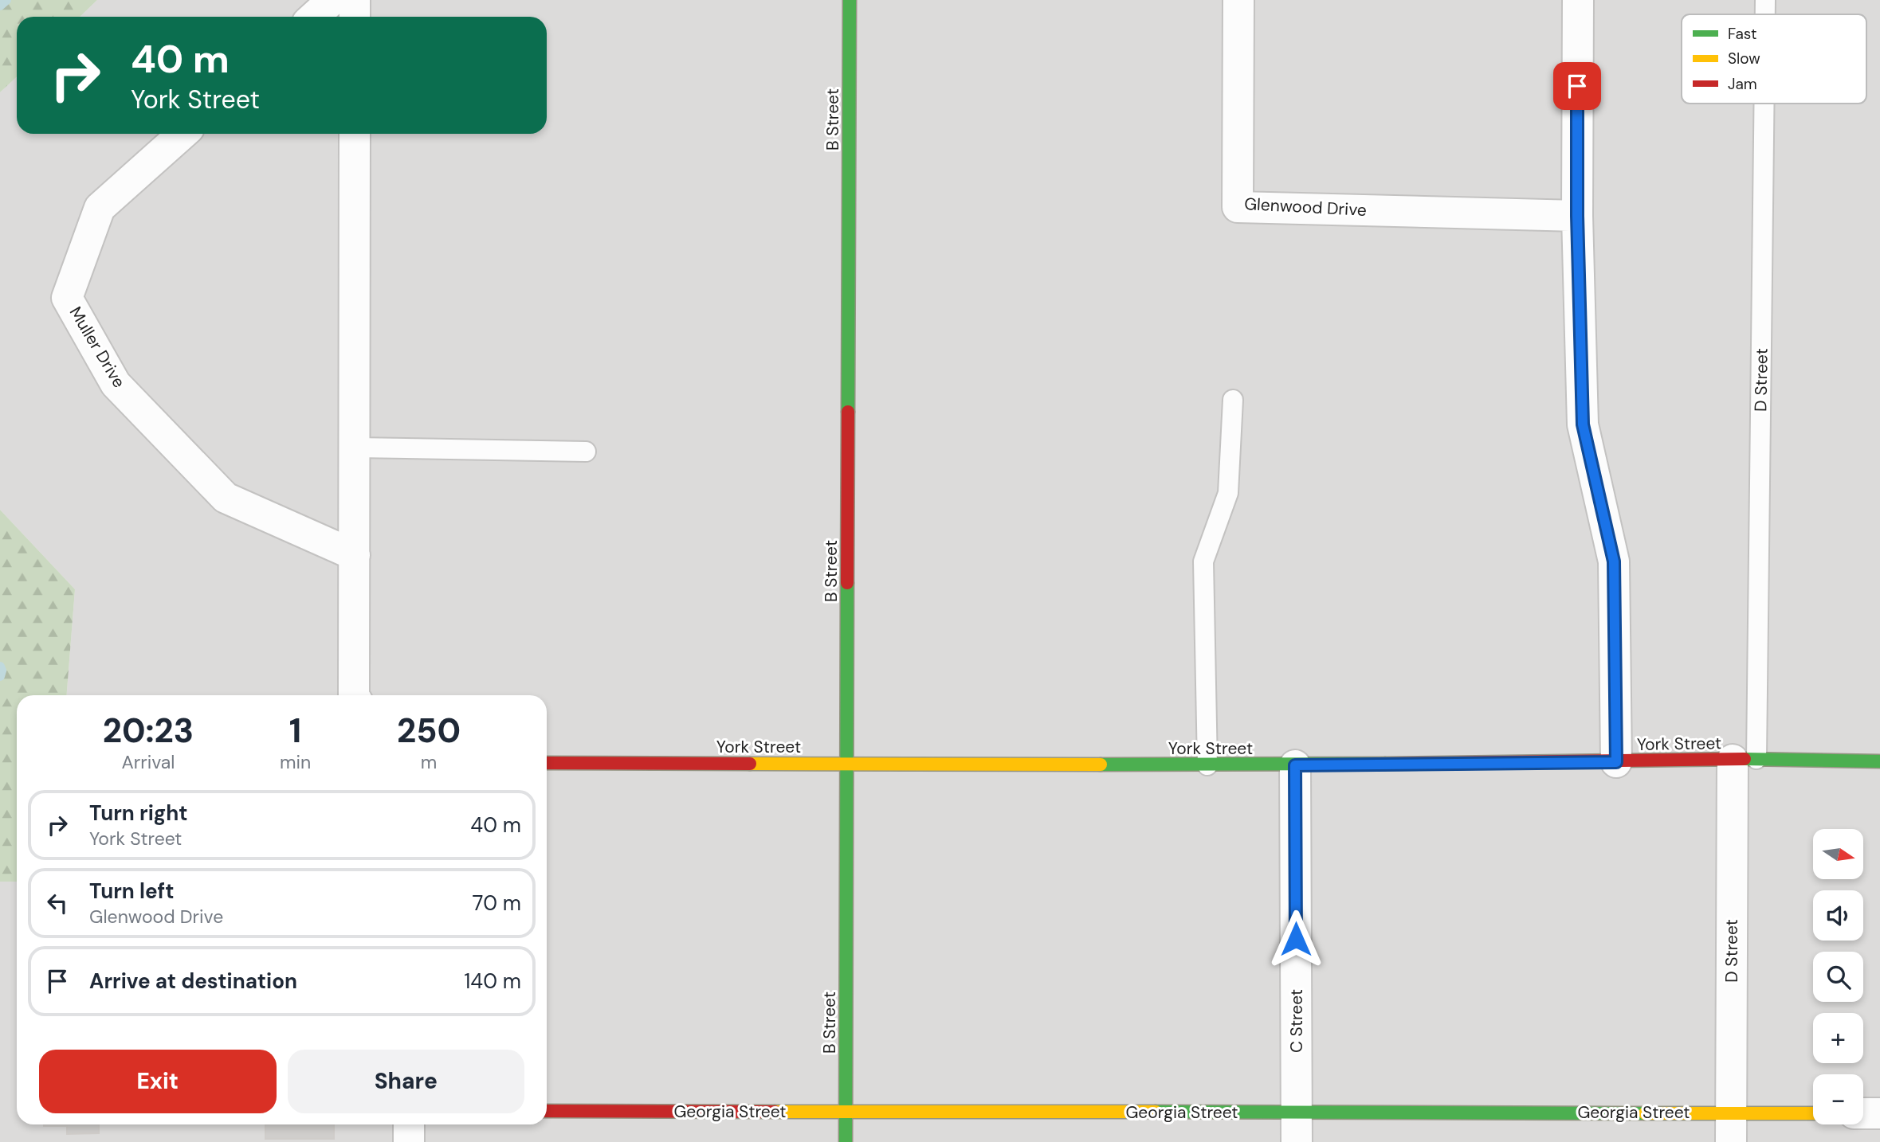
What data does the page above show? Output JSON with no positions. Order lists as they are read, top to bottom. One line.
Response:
{"streets":{"street":["B Street","Glenwood Drive","Muller Drive","D Street","York Street","C Street","Georgia Street"]},"crossings":[["B Street","York Street"],["B Street","Georgia Street"],["D Street","York Street"],["D Street","Georgia Street"],["York Street","C Street"],["C Street","Georgia Street"]],"legend":["Fast","Slow","Jam"],"north":"right","page":{"turn":["40 m","York Street"],"eta":["20:23","Arrival","1","min","250","m"],"list":[{"name":"Turn right","note":"York Street","value":"40 m"},{"name":"Turn left","note":"Glenwood Drive","value":"70 m"},{"name":"Arrive at destination","value":"140 m"}],"map_buttons":["+","−"],"buttons":["Exit","Share"]}}
